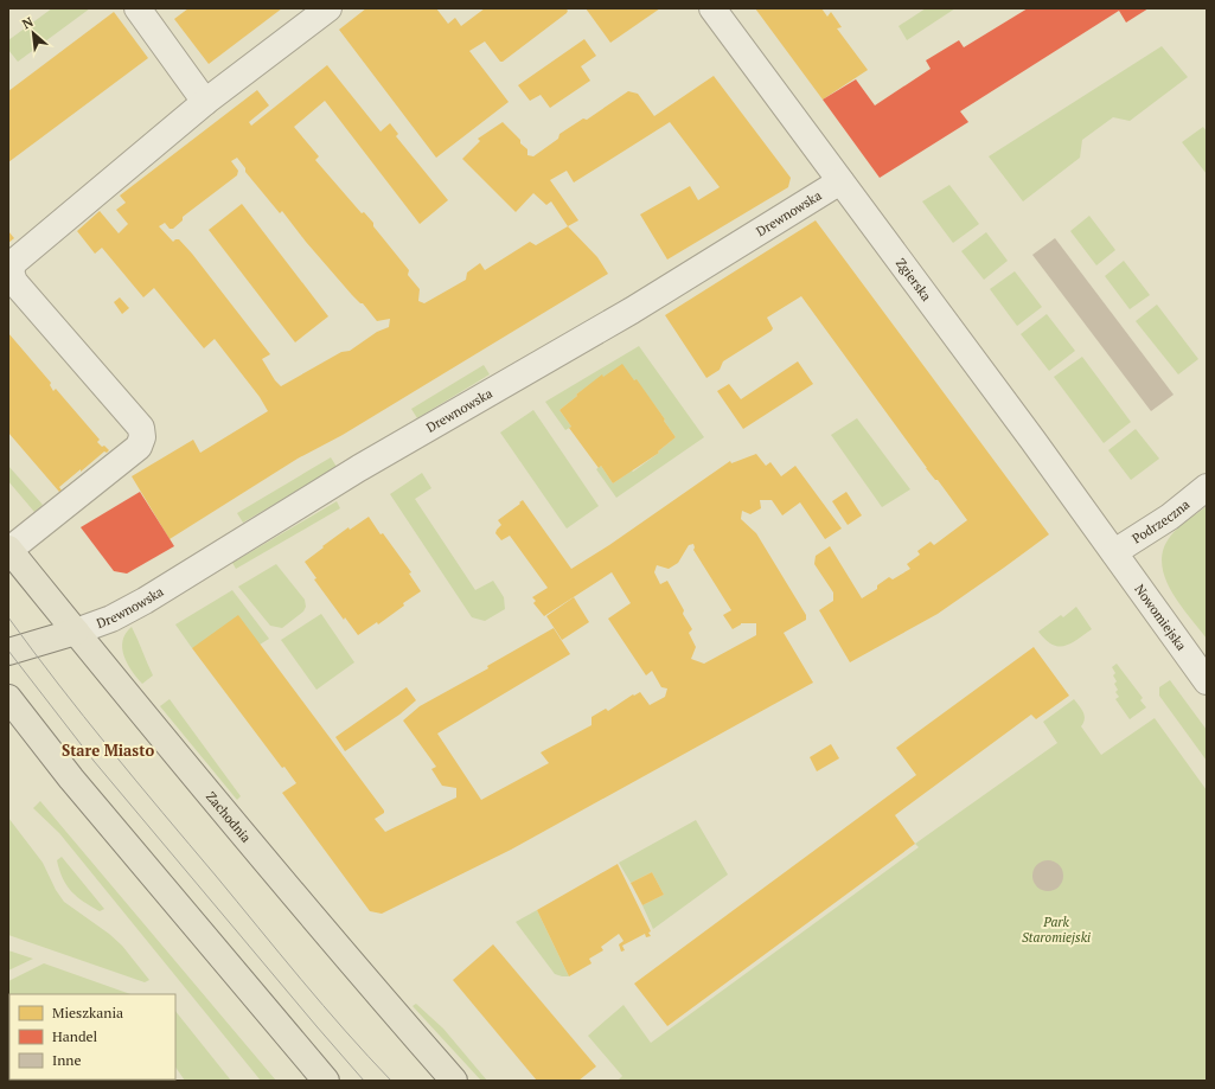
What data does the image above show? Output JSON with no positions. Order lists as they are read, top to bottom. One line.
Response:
{"streets":{"main road":["Zachodnia"],"street":["Drewnowska","Zgierska","Podrzeczna","Nowomiejska"]},"crossings":[["Drewnowska","Zgierska"],["Drewnowska","Zachodnia"],["Zgierska","Podrzeczna"],["Zgierska","Nowomiejska"],["Podrzeczna","Nowomiejska"]],"districts":["Stare Miasto"],"parks":["Park Staromiejski"],"legend":["Mieszkania","Handel","Inne"],"north":"top left"}
